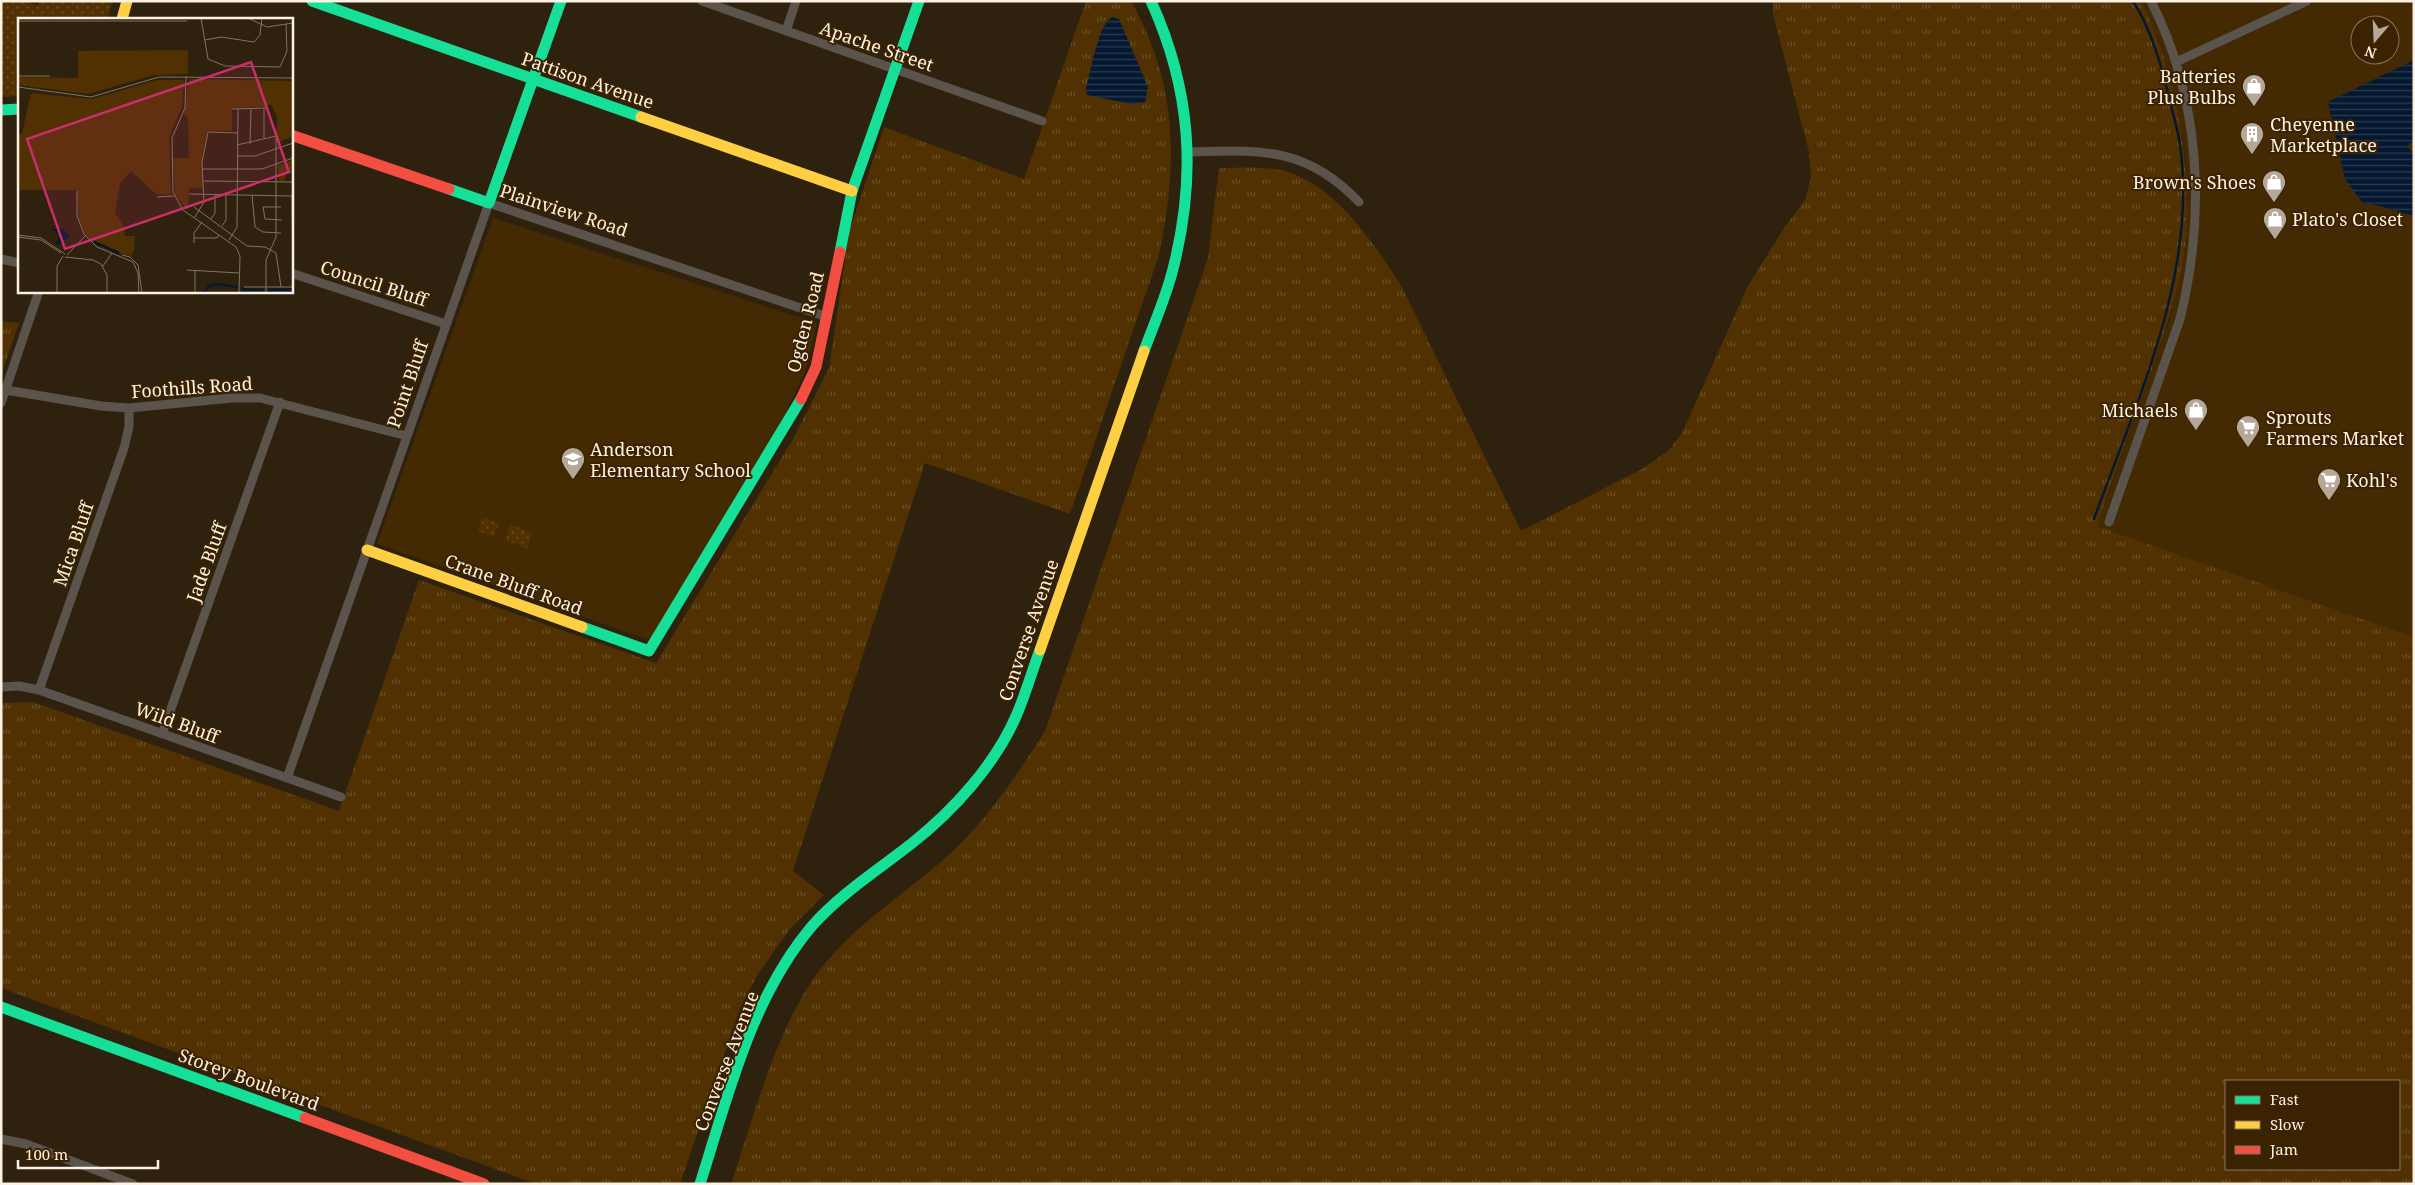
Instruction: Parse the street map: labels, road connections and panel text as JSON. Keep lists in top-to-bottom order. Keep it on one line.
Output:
{"streets":{"street":["Apache Street","Pattison Avenue","Plainview Road","Council Bluff","Ogden Road","Point Bluff","Foothills Road","Mica Bluff","Jade Bluff","Crane Bluff Road","Converse Avenue","Wild Bluff","Storey Boulevard"]},"crossings":[["Apache Street","Ogden Road"],["Pattison Avenue","Ogden Road"],["Pattison Avenue","Point Bluff"],["Plainview Road","Ogden Road"],["Plainview Road","Point Bluff"],["Council Bluff","Point Bluff"],["Ogden Road","Crane Bluff Road"],["Point Bluff","Foothills Road"],["Point Bluff","Crane Bluff Road"],["Point Bluff","Wild Bluff"],["Foothills Road","Mica Bluff"],["Foothills Road","Jade Bluff"],["Mica Bluff","Wild Bluff"],["Jade Bluff","Wild Bluff"]],"places":{"shop":["Batteries Plus Bulbs","Brown's Shoes","Plato's Closet","Michaels"],"building":["Cheyenne Marketplace"],"supermarket":["Sprouts Farmers Market","Kohl's"],"school or university":["Anderson Elementary School"]},"legend":["Fast","Slow","Jam"],"scale_bar":"100 m","north":"bottom"}
